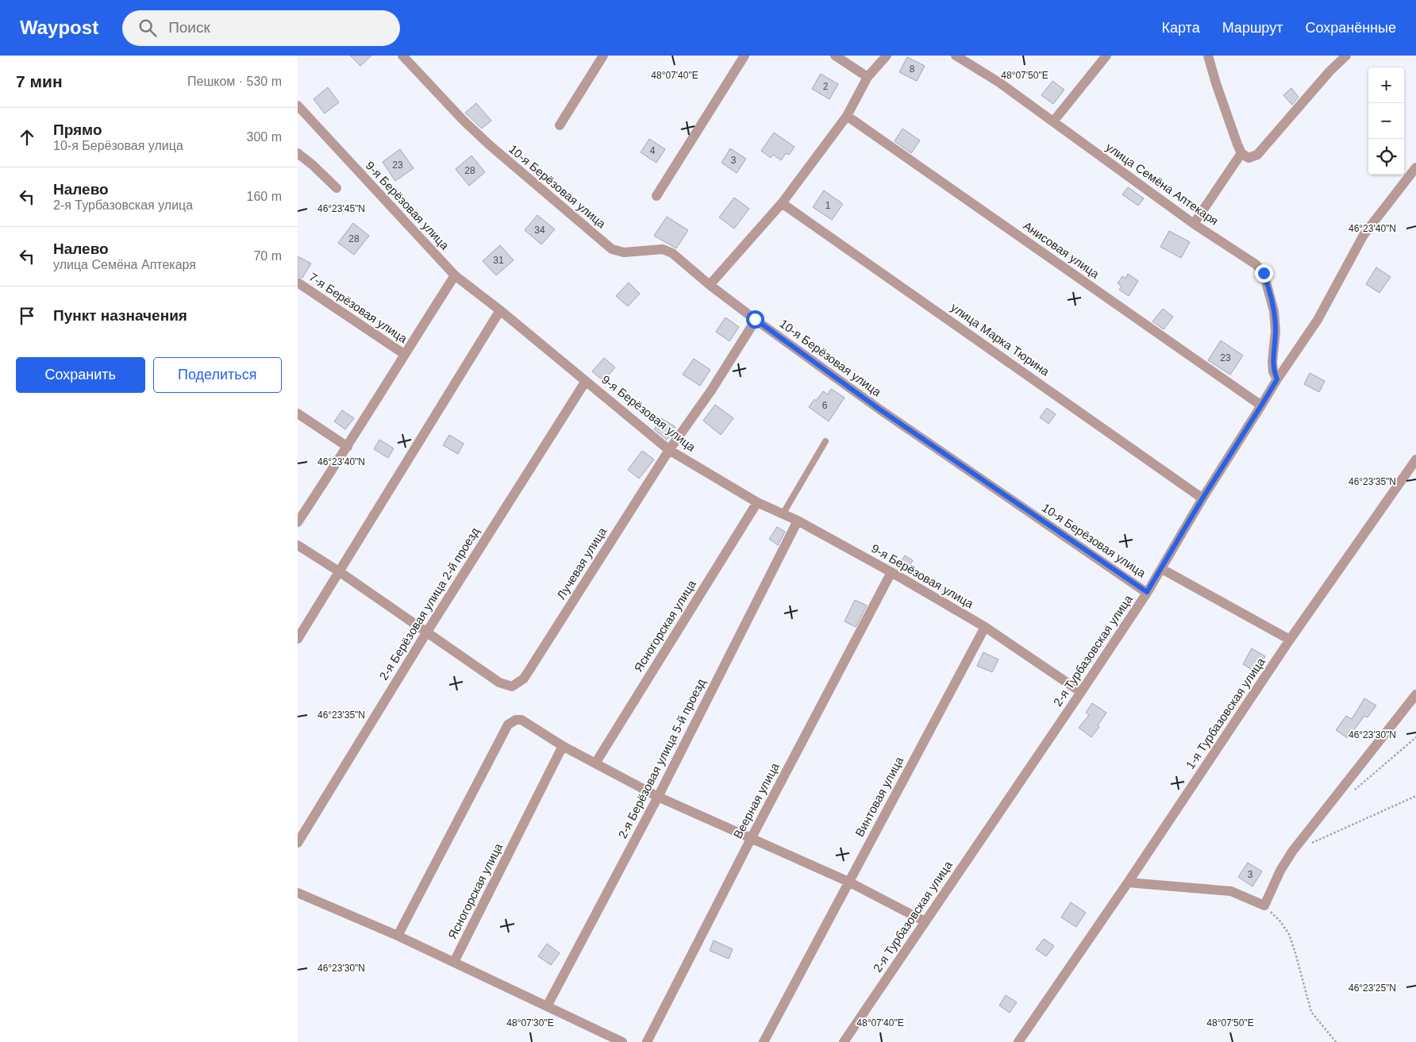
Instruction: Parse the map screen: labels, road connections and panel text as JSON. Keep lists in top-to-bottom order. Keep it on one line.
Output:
{"streets":{"street":["улица Семёна Аптекаря","10-я Берёзовая улица","9-я Берёзовая улица","Анисовая улица","7-я Берёзовая улица","улица Марка Тюрина","Лучевая улица","2-я Берёзовая улица 2-й проезд","Ясногорская улица","2-я Турбазовская улица","1-я Турбазовская улица","2-я Берёзовая улица 5-й проезд","Винтовая улица","Веерная улица"]},"crossings":[["улица Семёна Аптекаря","2-я Турбазовская улица"],["10-я Берёзовая улица","Лучевая улица"],["10-я Берёзовая улица","2-я Турбазовская улица"],["9-я Берёзовая улица","Лучевая улица"],["9-я Берёзовая улица","2-я Берёзовая улица 2-й проезд"],["9-я Берёзовая улица","Ясногорская улица"],["9-я Берёзовая улица","2-я Турбазовская улица"],["9-я Берёзовая улица","2-я Берёзовая улица 5-й проезд"],["9-я Берёзовая улица","Винтовая улица"],["9-я Берёзовая улица","Веерная улица"],["Анисовая улица","2-я Турбазовская улица"],["улица Марка Тюрина","2-я Турбазовская улица"],["Лучевая улица","2-я Берёзовая улица 2-й проезд"]],"house_numbers":["8","2","4","3","23","28","1","34","28","31","23","6","3"],"page":{"header":"Waypost","search":"Поиск","nav":["Карта","Маршрут","Сохранённые"],"heading":["7 мин","Пешком · 530 m"],"map_buttons":["+","−"],"list":[["Прямо","10-я Берёзовая улица","300 m"],["Налево","2-я Турбазовская улица","160 m"],["Налево","улица Семёна Аптекаря","70 m"],"Пункт назначения"],"buttons":["Сохранить","Поделиться"]},"coordinates":["48°07'40\"E","48°07'50\"E","46°23'45\"N","46°23'40\"N","46°23'35\"N","46°23'30\"N","46°23'25\"N","48°07'30\"E"]}
